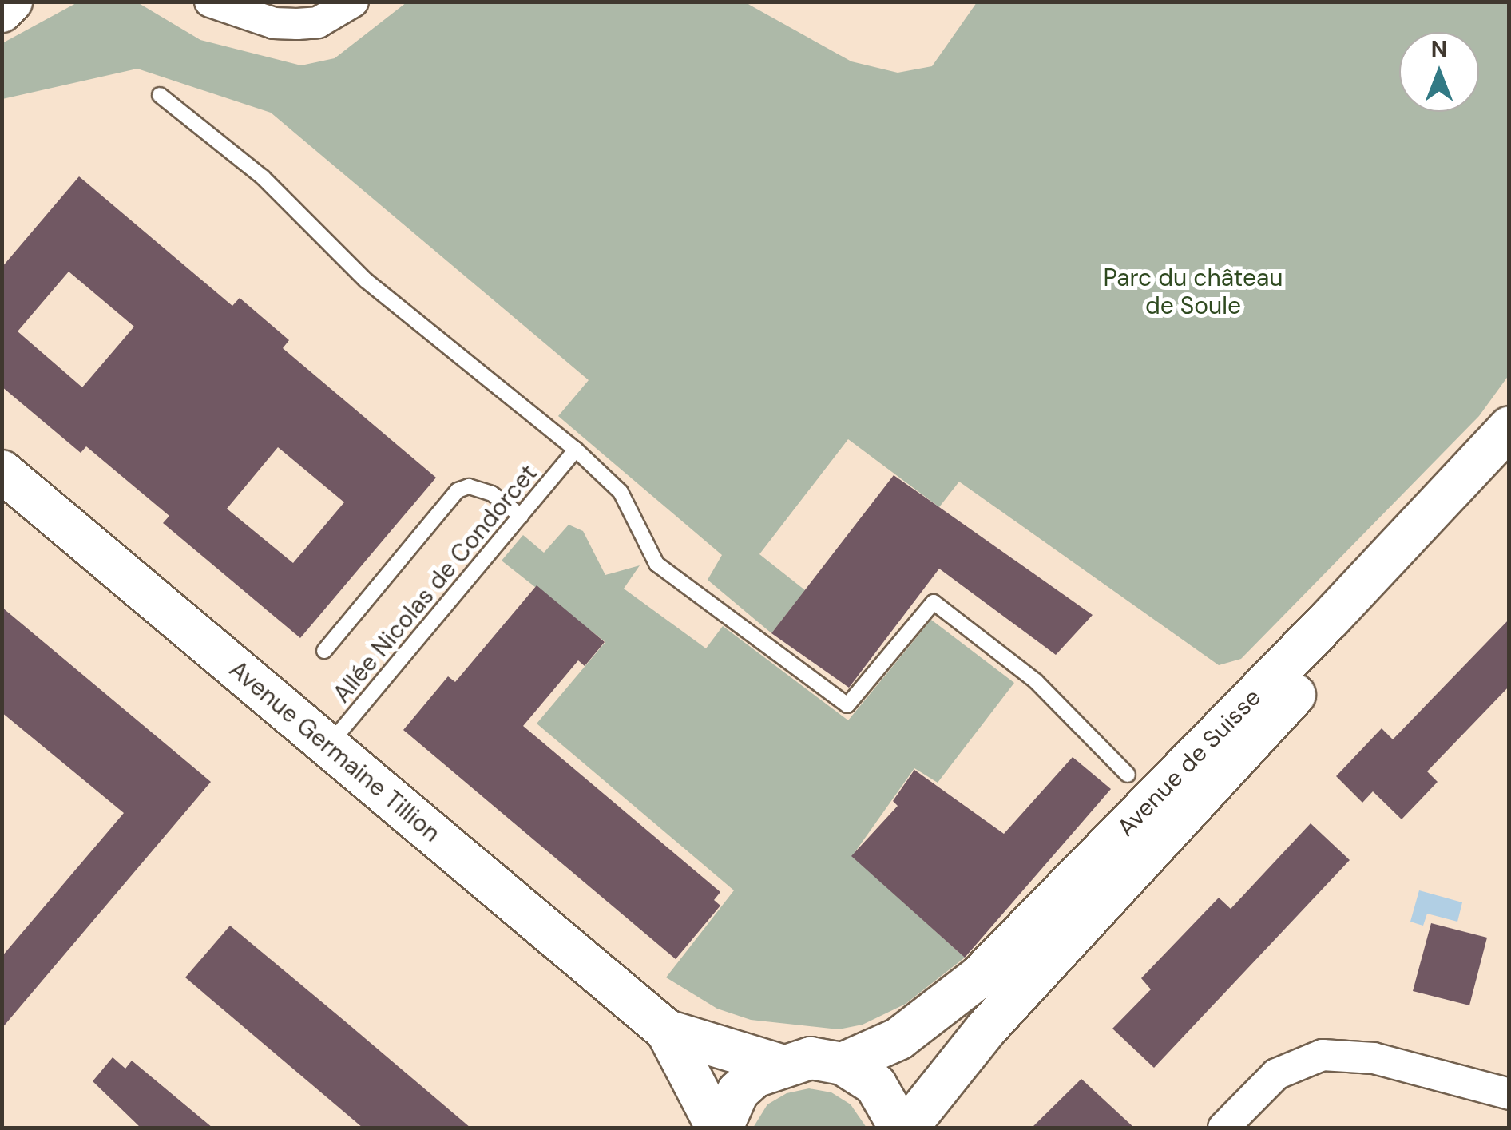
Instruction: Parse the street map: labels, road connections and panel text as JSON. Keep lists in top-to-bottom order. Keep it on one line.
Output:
{"streets":{"street":["Avenue Germaine Tillion","Avenue de Suisse"],"lane":["Allée Nicolas de Condorcet"]},"crossings":[["Allée Nicolas de Condorcet","Avenue Germaine Tillion"]],"parks":["Parc du château de Soule"],"north":"top"}
